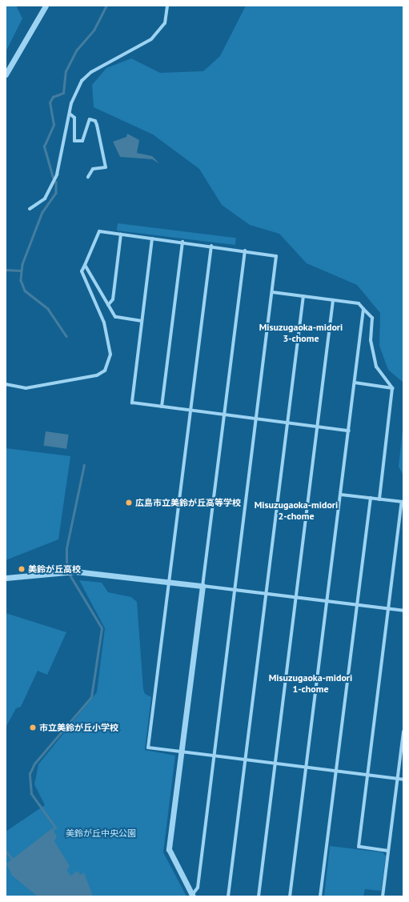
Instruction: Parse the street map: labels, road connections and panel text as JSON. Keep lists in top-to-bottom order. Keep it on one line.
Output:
{"districts":["Misuzugaoka-midori 3-chome","Misuzugaoka-midori 2-chome","Misuzugaoka-midori 1-chome"],"parks":["美鈴が丘中央公園"],"places":["広島市立美鈴が丘高等学校","美鈴が丘高校","市立美鈴が丘小学校"]}
